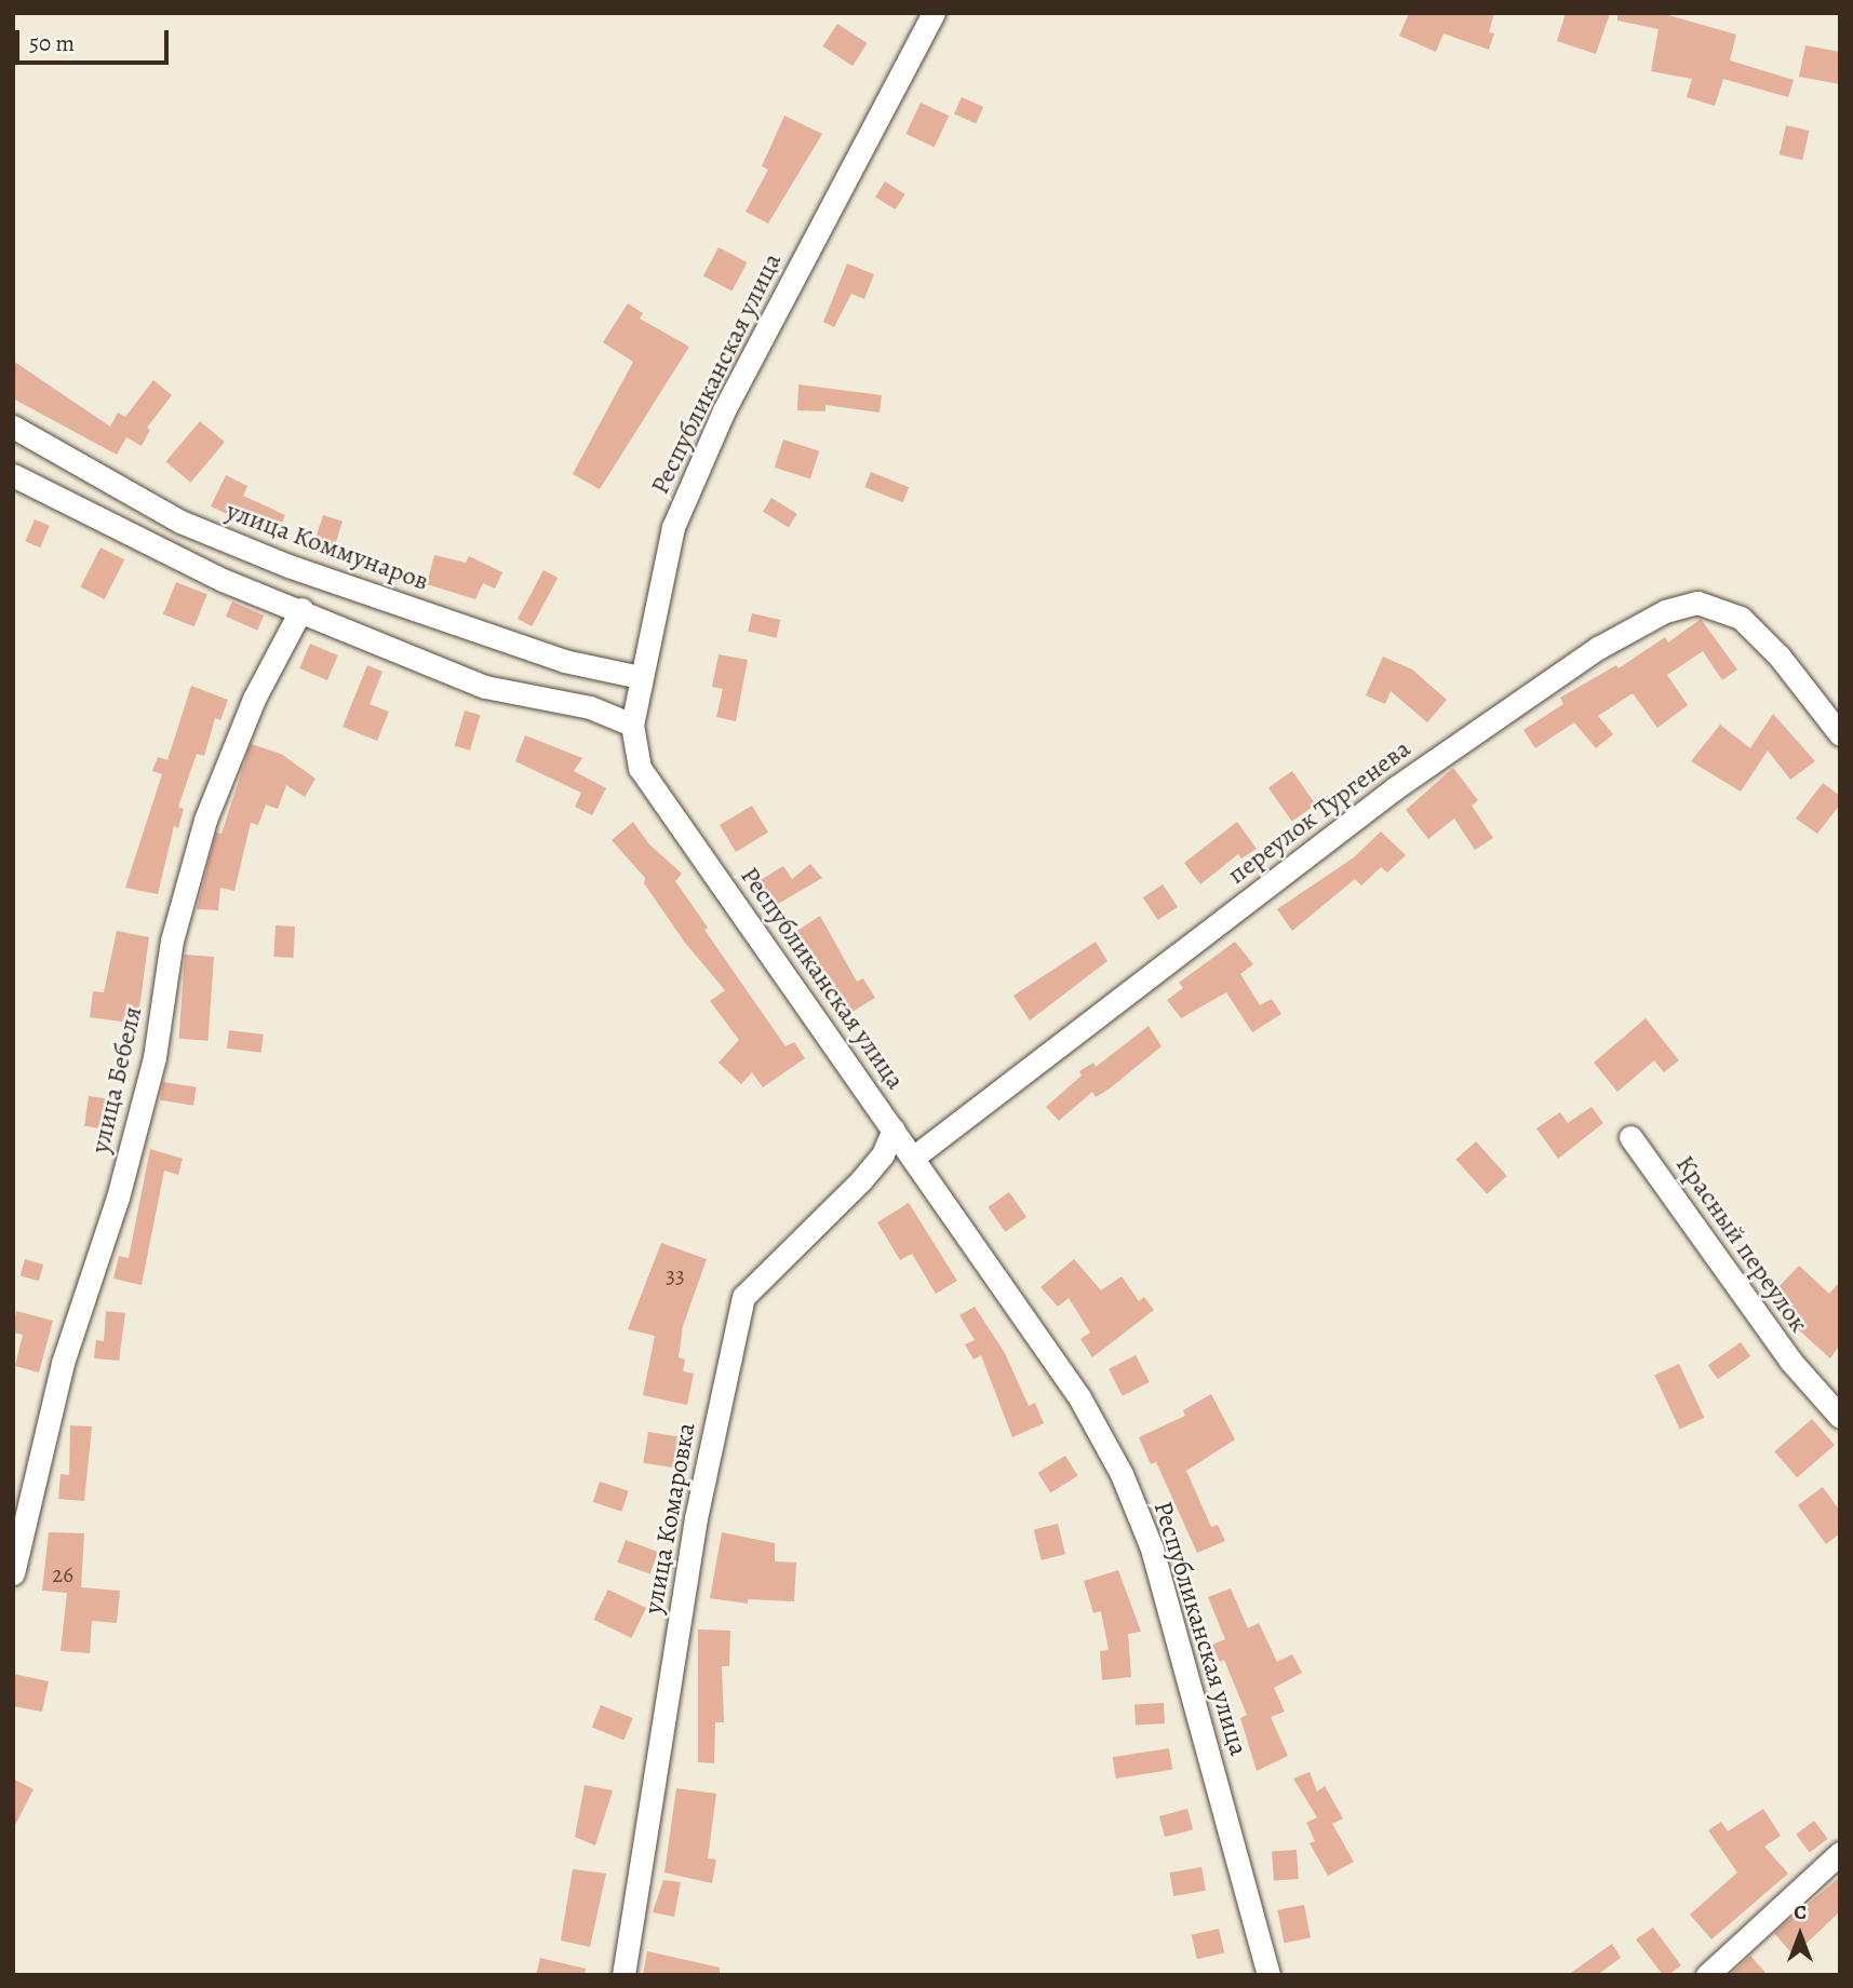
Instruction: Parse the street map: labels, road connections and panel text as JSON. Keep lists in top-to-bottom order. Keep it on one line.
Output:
{"streets":{"street":["Республиканская улица","улица Коммунаров","переулок Тургенева","улица Бебеля","Красный переулок","улица Комаровка"]},"crossings":[["Республиканская улица","улица Коммунаров"],["Республиканская улица","переулок Тургенева"],["Республиканская улица","улица Комаровка"]],"house_numbers":["33","26"],"scale_bar":"50 m","north":"top"}
